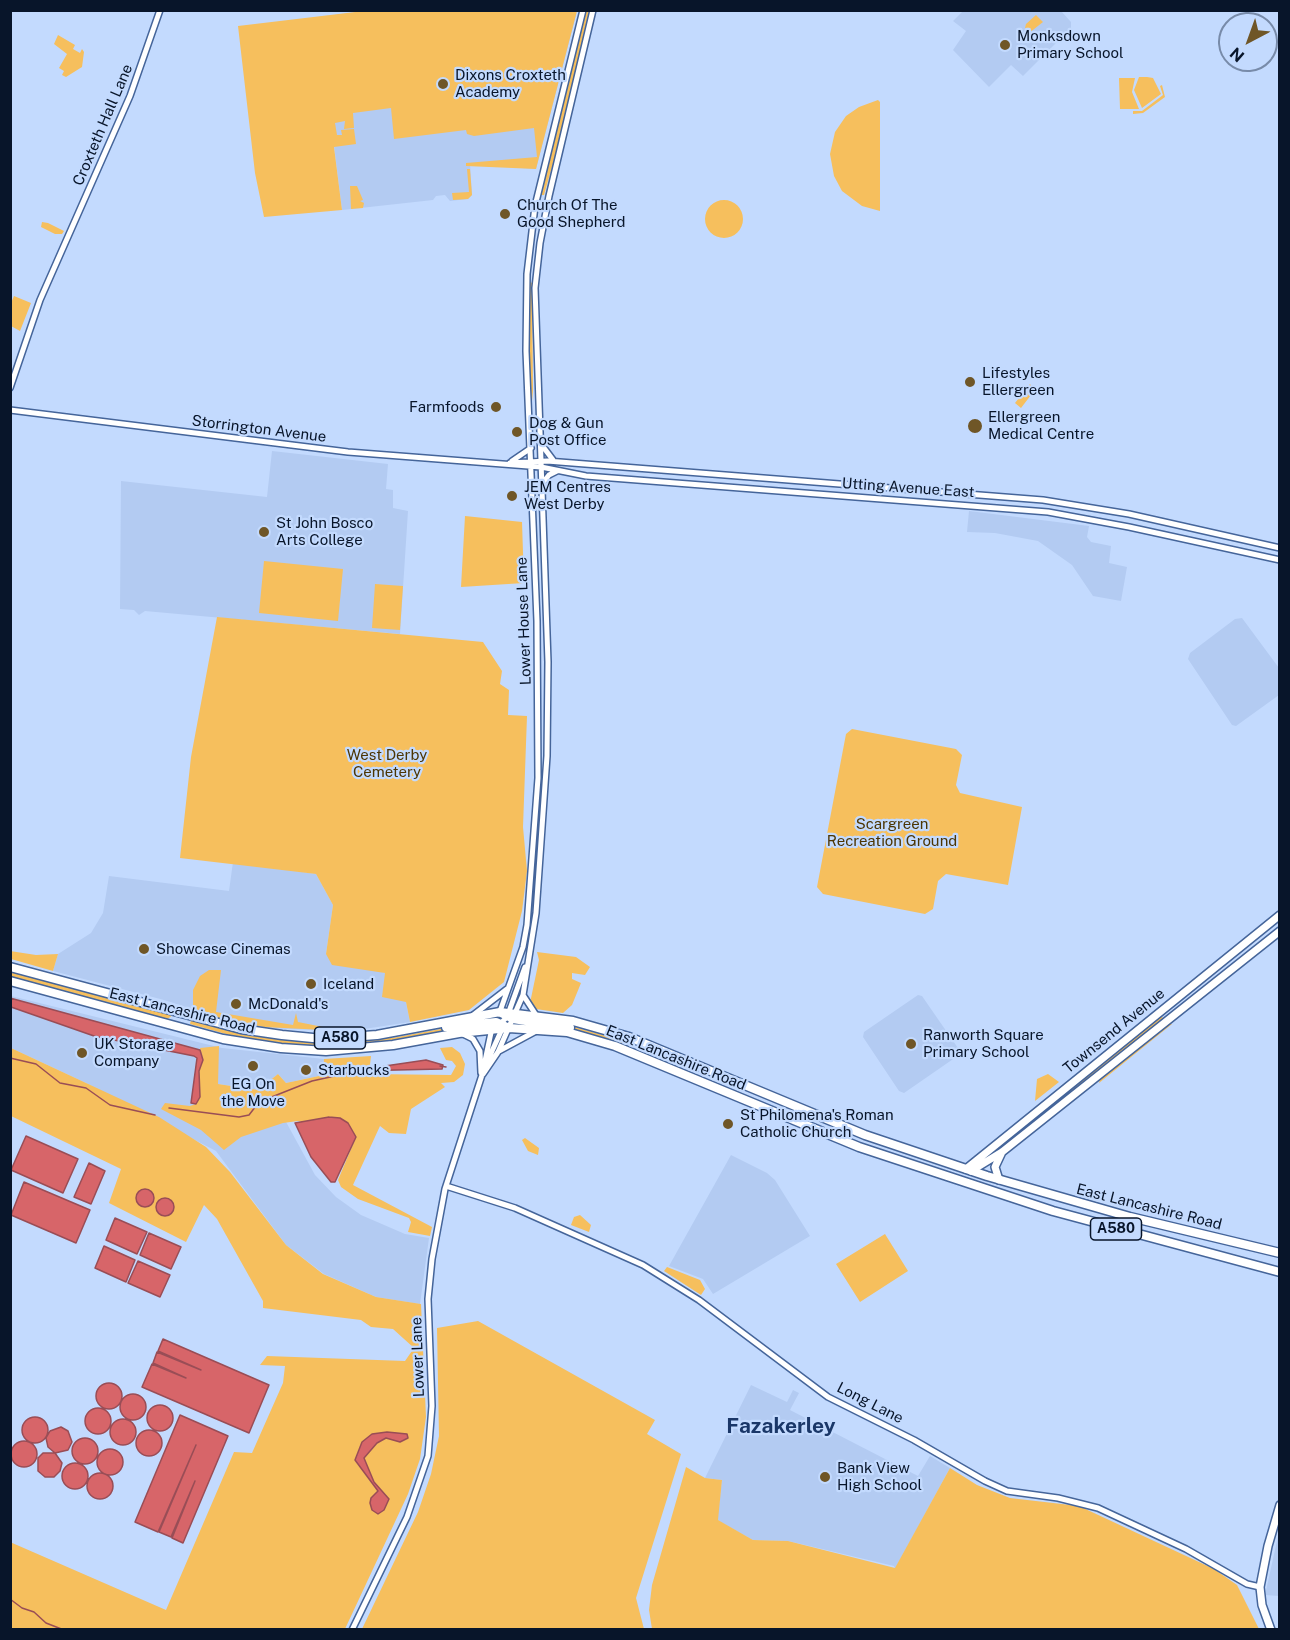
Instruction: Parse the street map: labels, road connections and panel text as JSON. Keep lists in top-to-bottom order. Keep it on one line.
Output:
{"streets":{"highway":["East Lancashire Road","A580"],"main road":["Townsend Avenue"],"street":["Croxteth Hall Lane","Storrington Avenue","Utting Avenue East","Lower House Lane","Lower Lane","Long Lane"]},"crossings":[["Storrington Avenue","Utting Avenue East"],["Storrington Avenue","Lower House Lane"],["Utting Avenue East","Lower House Lane"],["Lower House Lane","East Lancashire Road"],["Lower House Lane","Lower Lane"],["East Lancashire Road","Townsend Avenue"],["East Lancashire Road","Lower Lane"],["Lower Lane","Long Lane"]],"districts":["Fazakerley"],"parks":["West Derby Cemetery","Scargreen Recreation Ground"],"places":["Monksdown Primary School","Dixons Croxteth Academy","Church Of The Good Shepherd","Lifestyles Ellergreen","Farmfoods","Ellergreen Medical Centre","Dog & Gun Post Office","JEM Centres West Derby","St John Bosco Arts College","Showcase Cinemas","Iceland","McDonald's","Ranworth Square Primary School","UK Storage Company","EG On the Move","Starbucks","St Philomena's Roman Catholic Church","Bank View High School"],"north":"bottom left"}
